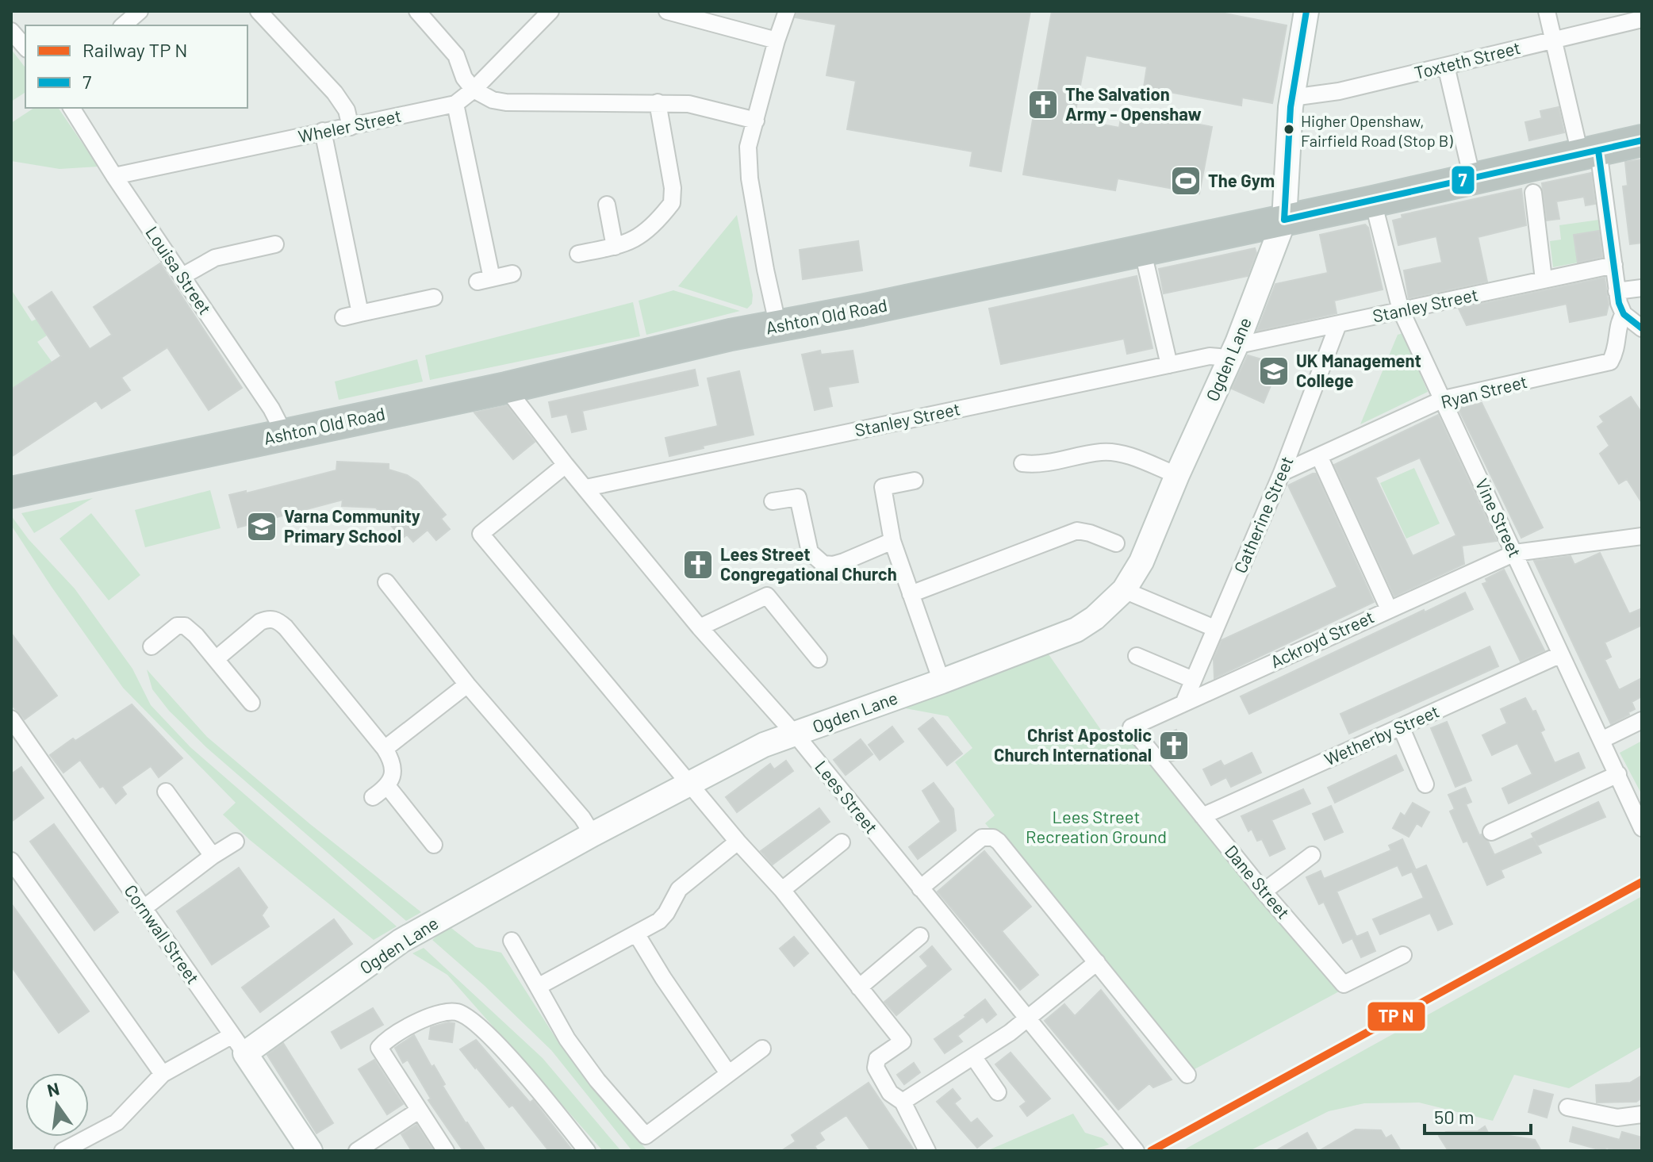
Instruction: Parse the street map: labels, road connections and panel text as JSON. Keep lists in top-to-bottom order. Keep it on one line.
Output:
{"streets":{"highway":["Ashton Old Road"],"street":["Toxteth Street","Wheler Street","Louisa Street","Stanley Street","Ogden Lane","Ryan Street","Catherine Street","Vine Street","Ackroyd Street","Wetherby Street","Lees Street","Dane Street","Cornwall Street"]},"crossings":[["Toxteth Street","Ogden Lane"],["Wheler Street","Louisa Street"],["Louisa Street","Ashton Old Road"],["Stanley Street","Ogden Lane"],["Stanley Street","Catherine Street"],["Stanley Street","Vine Street"],["Stanley Street","Lees Street"],["Ashton Old Road","Ogden Lane"],["Ashton Old Road","Vine Street"],["Ashton Old Road","Lees Street"],["Ogden Lane","Lees Street"],["Ogden Lane","Cornwall Street"],["Ryan Street","Catherine Street"],["Ryan Street","Vine Street"],["Catherine Street","Ackroyd Street"],["Vine Street","Ackroyd Street"],["Vine Street","Wetherby Street"],["Ackroyd Street","Dane Street"],["Wetherby Street","Dane Street"]],"parks":["Lees Street Recreation Ground"],"places":{"church":["The Salvation Army - Openshaw","Lees Street Congregational Church","Christ Apostolic Church International"],"other":["Higher Openshaw, Fairfield Road (Stop B)"],"sports":["The Gym"],"school or university":["UK Management College","Varna Community Primary School"]},"lines":["transit line 7"],"legend":["Railway TP N","7"],"scale_bar":"50 m","north":"top"}
